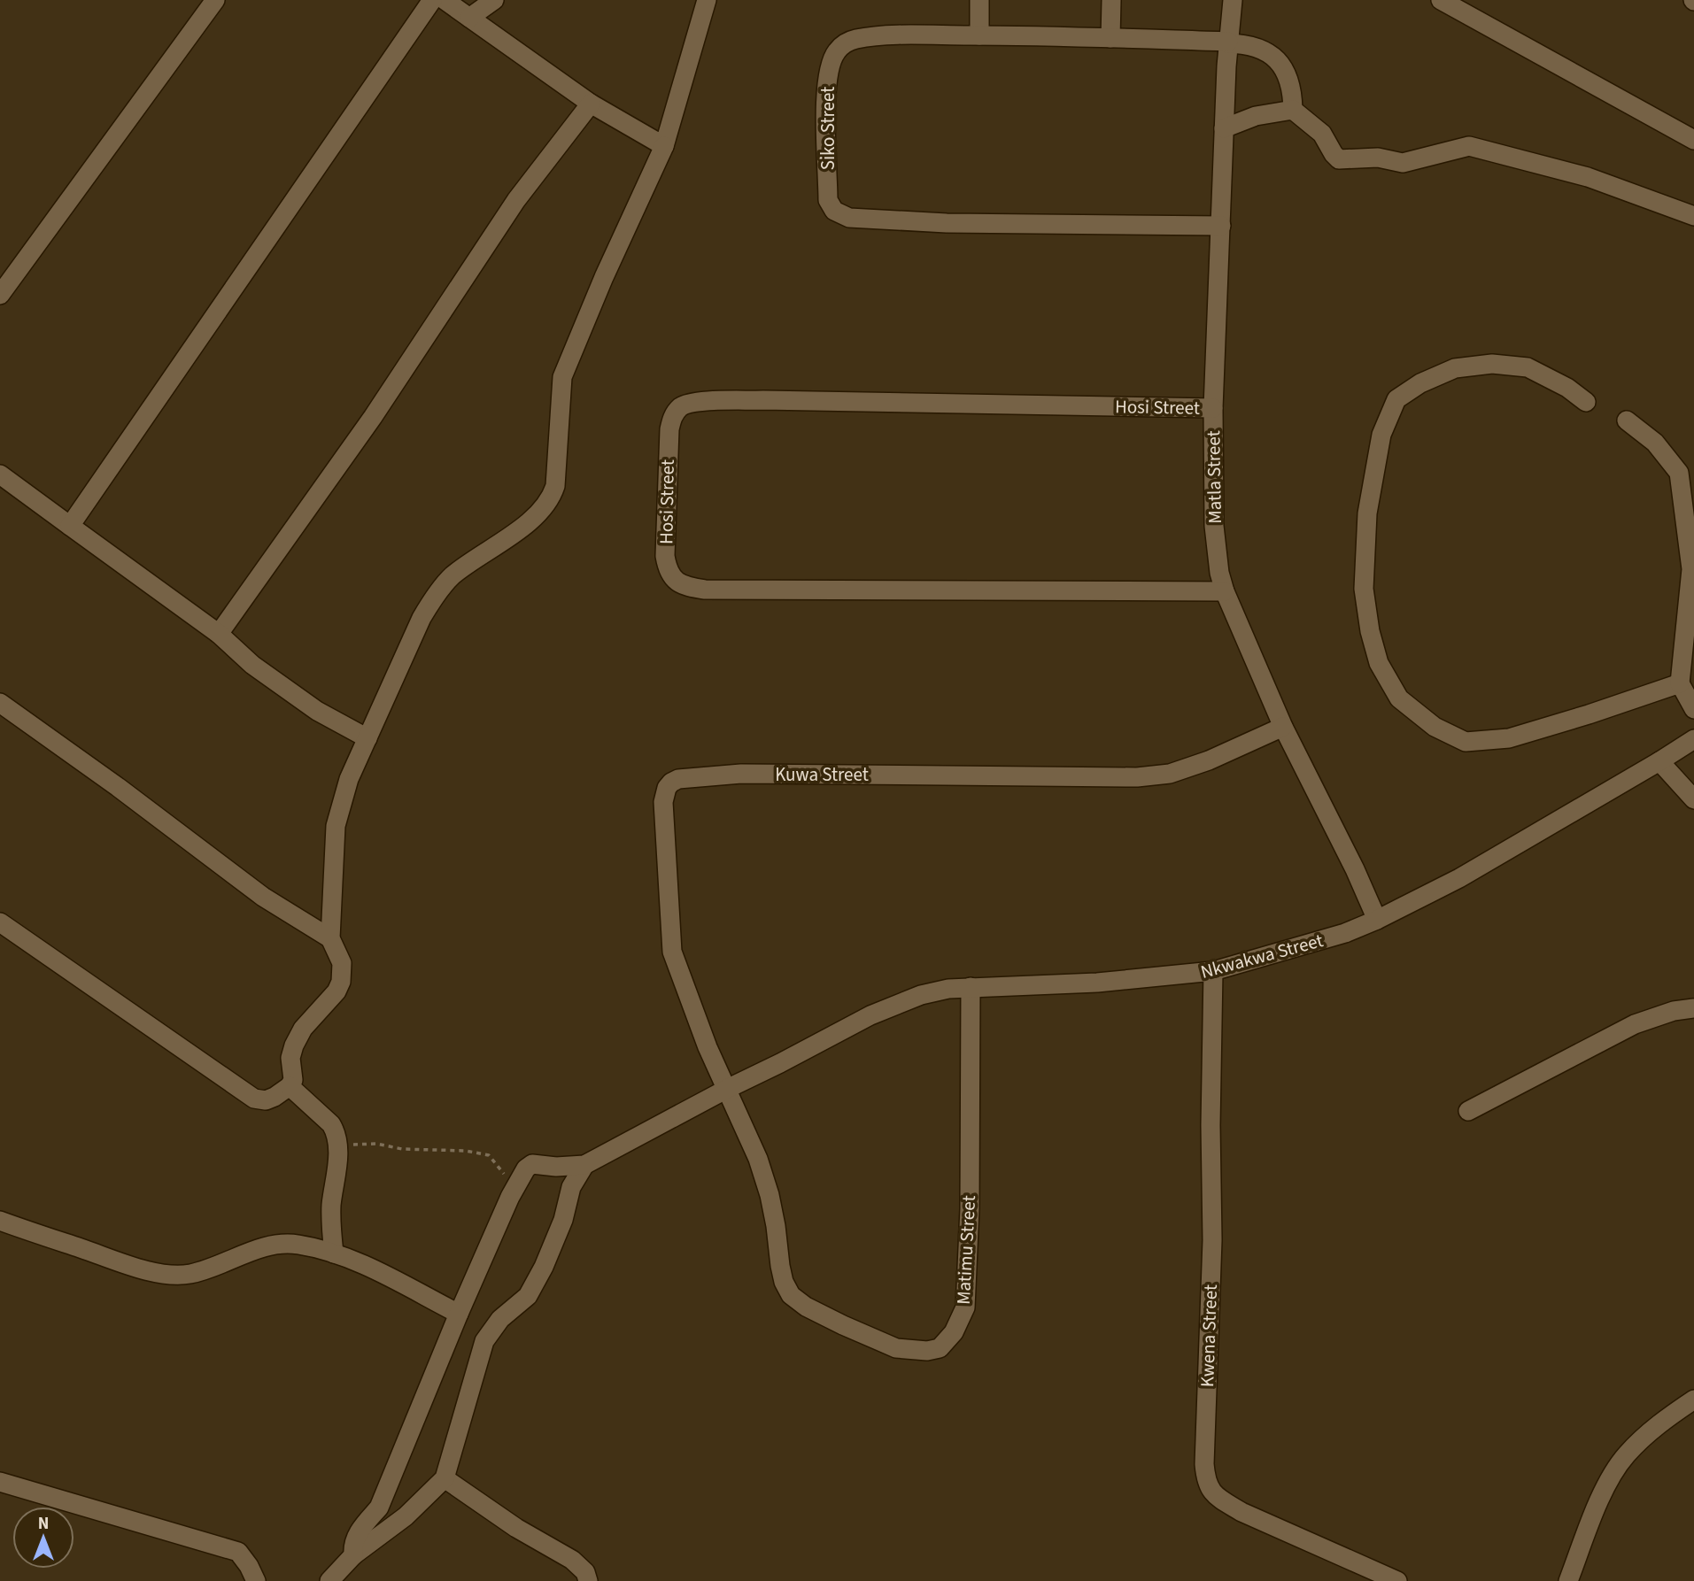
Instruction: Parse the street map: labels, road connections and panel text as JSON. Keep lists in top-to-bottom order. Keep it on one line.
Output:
{"streets":{"street":["Siko Street","Hosi Street","Matla Street","Kuwa Street","Nkwakwa Street","Matimu Street","Kwena Street"]},"crossings":[["Siko Street","Matla Street"],["Hosi Street","Matla Street"],["Matla Street","Kuwa Street"],["Matla Street","Nkwakwa Street"],["Kuwa Street","Nkwakwa Street"],["Kuwa Street","Matimu Street"],["Nkwakwa Street","Matimu Street"],["Nkwakwa Street","Kwena Street"]],"north":"top"}
